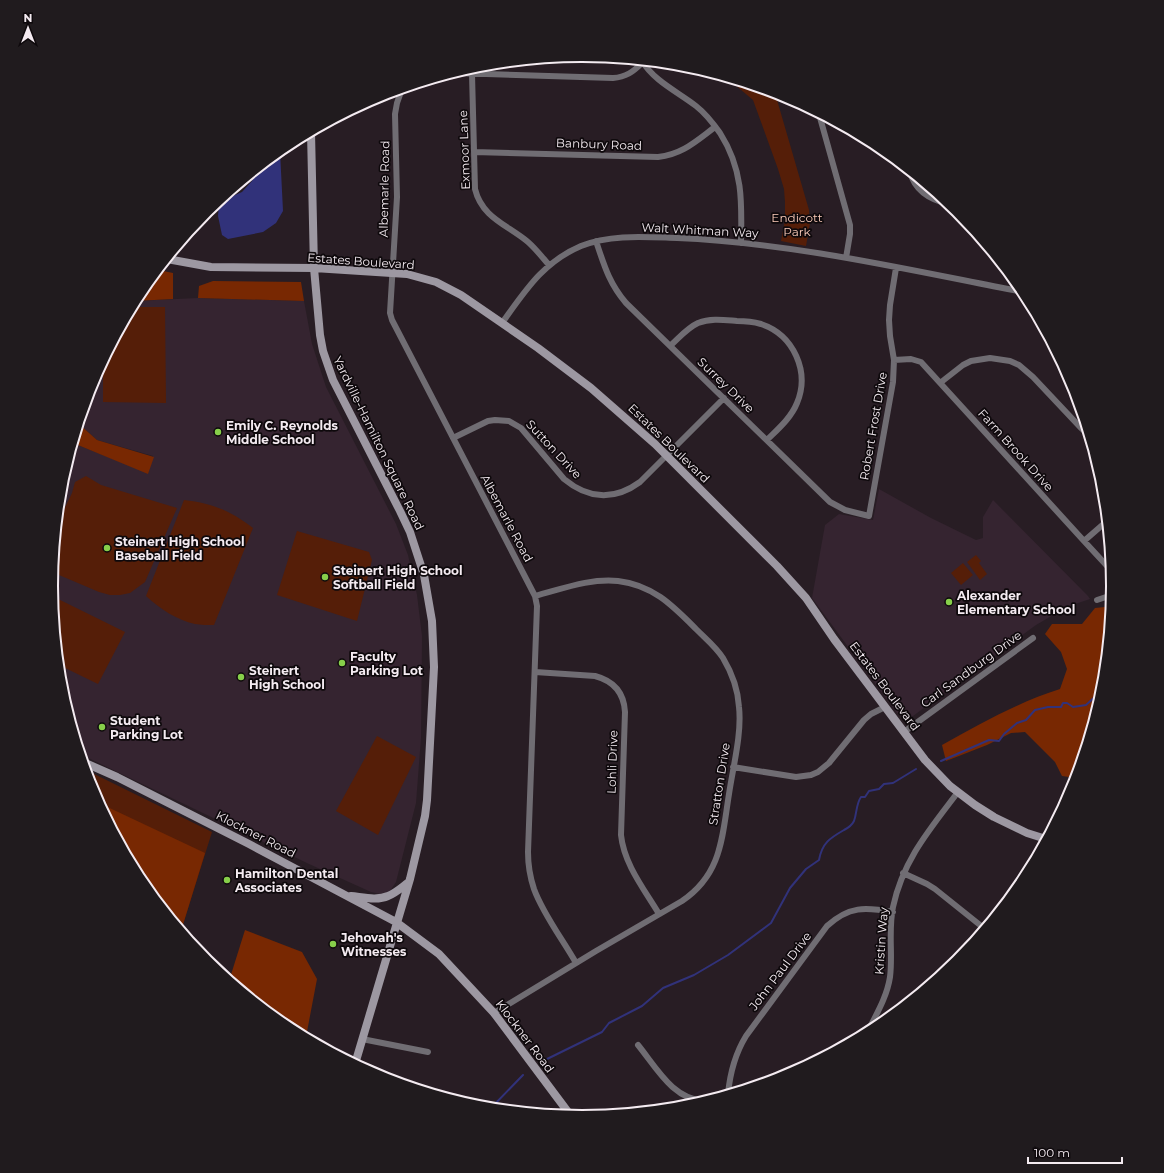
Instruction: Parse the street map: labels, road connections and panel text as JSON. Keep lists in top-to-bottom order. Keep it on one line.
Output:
{"streets":{"street":["Banbury Road","Exmoor Lane","Albemarle Road","Walt Whitman Way","Estates Boulevard","Surrey Drive","Robert Frost Drive","Yardville-Hamilton Square Road","Sutton Drive","Farm Brook Drive","Carl Sandburg Drive","Lohli Drive","Stratton Drive","Klockner Road","Kristin Way","John Paul Drive"]},"crossings":[["Banbury Road","Exmoor Lane"],["Exmoor Lane","Walt Whitman Way"],["Albemarle Road","Estates Boulevard"],["Albemarle Road","Sutton Drive"],["Albemarle Road","Lohli Drive"],["Albemarle Road","Stratton Drive"],["Walt Whitman Way","Estates Boulevard"],["Walt Whitman Way","Surrey Drive"],["Walt Whitman Way","Robert Frost Drive"],["Estates Boulevard","Yardville-Hamilton Square Road"],["Estates Boulevard","Sutton Drive"],["Estates Boulevard","Carl Sandburg Drive"],["Estates Boulevard","Kristin Way"],["Surrey Drive","Robert Frost Drive"],["Surrey Drive","Sutton Drive"],["Robert Frost Drive","Farm Brook Drive"],["Yardville-Hamilton Square Road","Klockner Road"],["Lohli Drive","Stratton Drive"],["Stratton Drive","Klockner Road"],["Kristin Way","John Paul Drive"]],"parks":["Endicott Park"],"places":["Emily C. Reynolds Middle School","Steinert High School Baseball Field","Steinert High School Softball Field","Alexander Elementary School","Faculty Parking Lot","Steinert High School","Student Parking Lot","Hamilton Dental Associates","Jehovah's Witnesses"],"scale_bar":"100 m","north":"top"}
